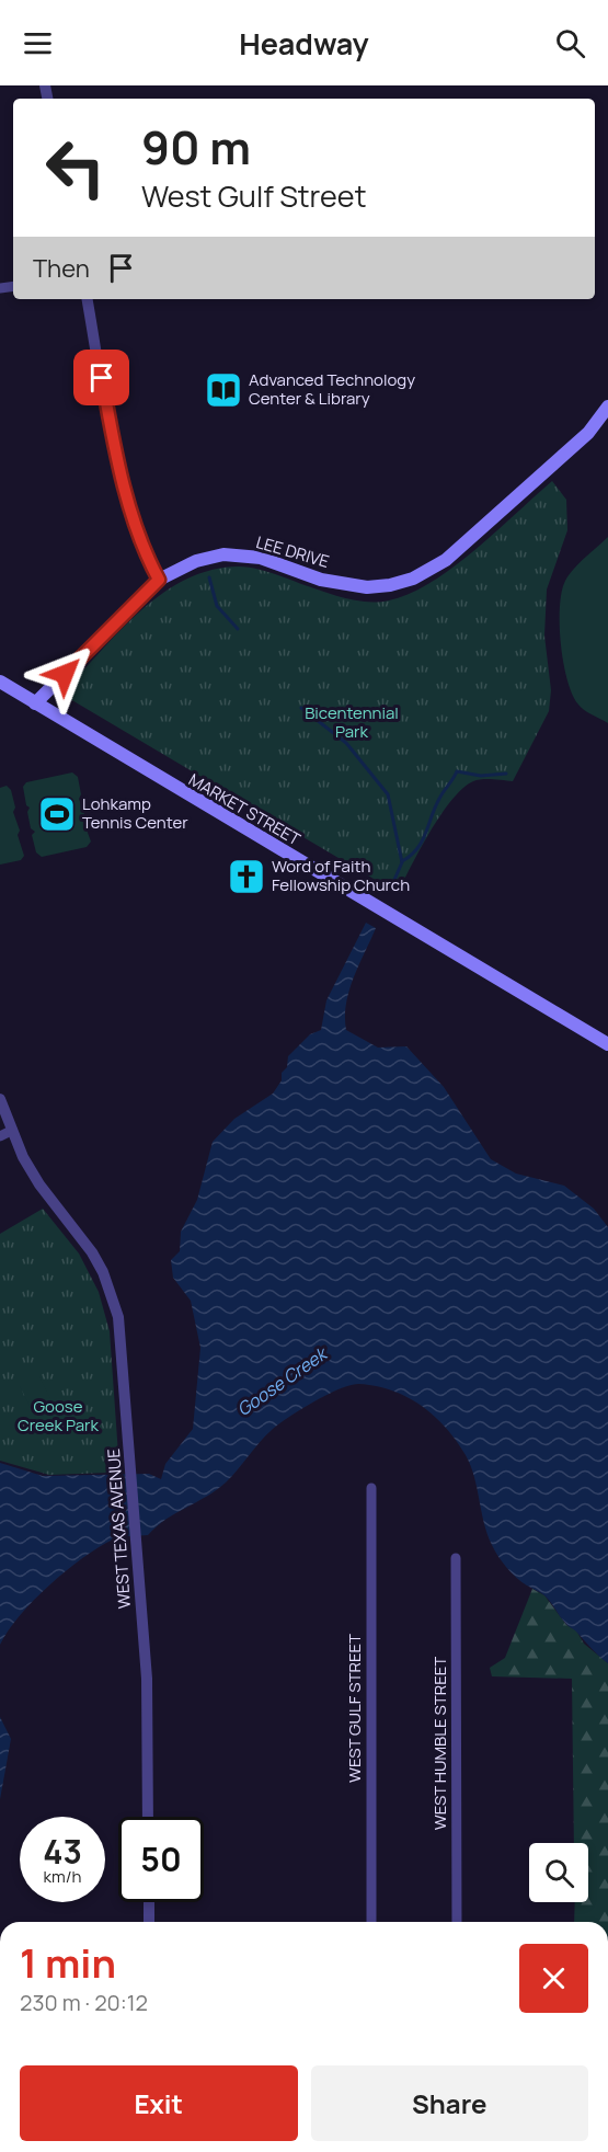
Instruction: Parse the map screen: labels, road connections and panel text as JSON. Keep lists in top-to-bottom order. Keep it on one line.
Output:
{"streets":{"main road":["LEE DRIVE","MARKET STREET"],"street":["WEST TEXAS AVENUE","WEST GULF STREET","WEST HUMBLE STREET"]},"crossings":[["LEE DRIVE","MARKET STREET"]],"water":["Goose Creek"],"parks":["Bicentennial Park","Goose Creek Park"],"places":{"library":["Advanced Technology Center & Library"],"sports":["Lohkamp Tennis Center"],"church":["Word of Faith Fellowship Church"]},"page":{"header":"Headway","turn":["90 m","West Gulf Street"],"then":"Then","speed":"43 km/h","limit":"50","heading":["1 min","230 m · 20:12"],"buttons":["Exit","Share"]}}
